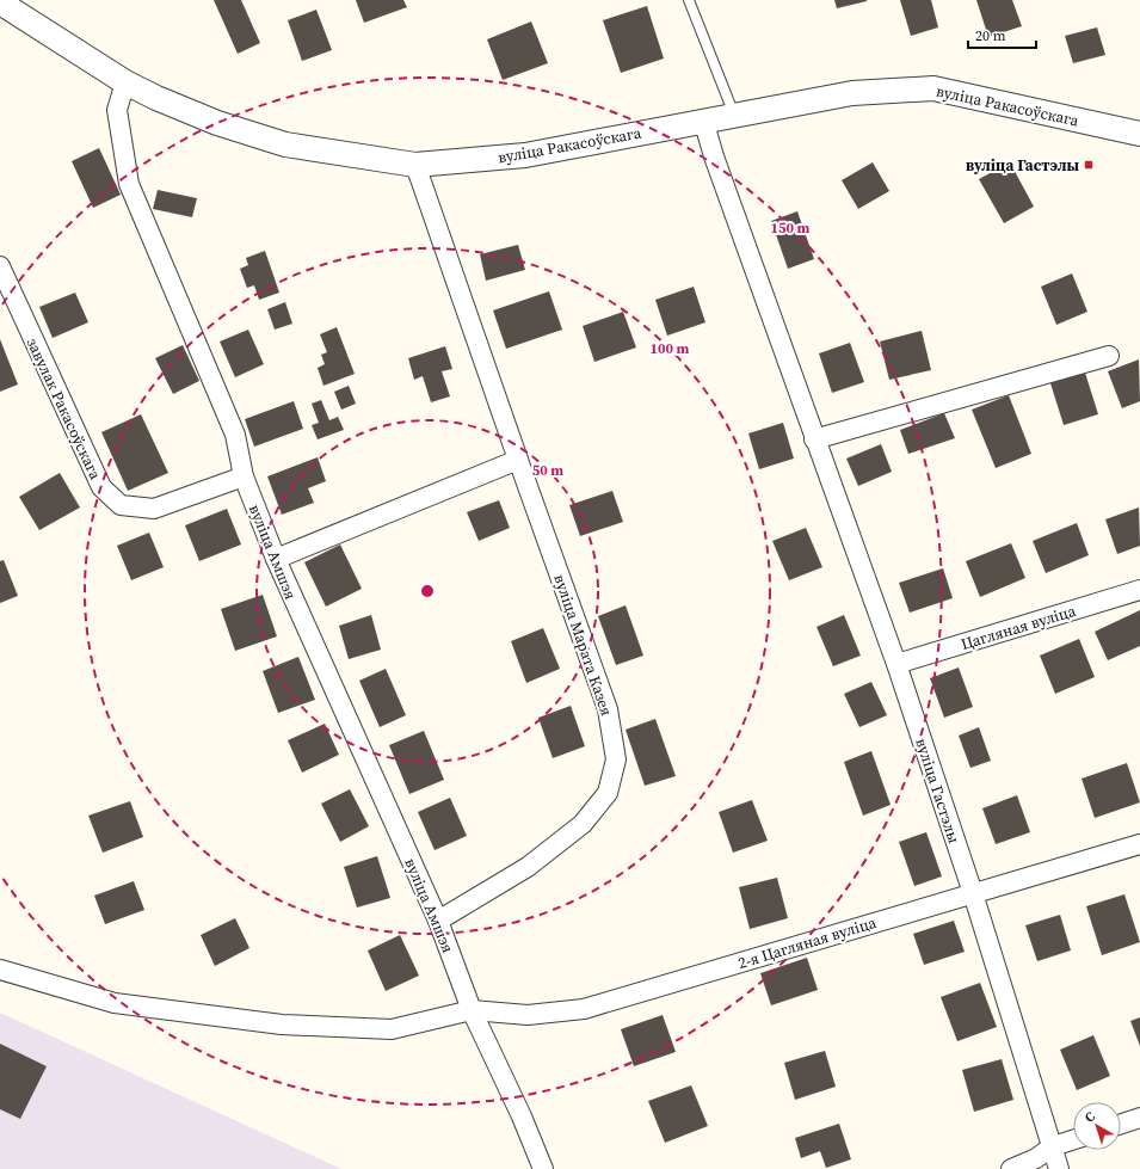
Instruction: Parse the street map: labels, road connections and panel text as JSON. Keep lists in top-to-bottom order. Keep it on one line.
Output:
{"streets":{"street":["вуліца Ракасоўскага","завулак Ракасоўскага","вуліца Амшэя","Цагляная вуліца","вуліца Марата Казея","вуліца Гастэлы","2-я Цагляная вуліца"]},"crossings":[["вуліца Ракасоўскага","вуліца Амшэя"],["вуліца Ракасоўскага","вуліца Марата Казея"],["вуліца Ракасоўскага","вуліца Гастэлы"],["завулак Ракасоўскага","вуліца Амшэя"],["вуліца Амшэя","вуліца Марата Казея"],["вуліца Амшэя","2-я Цагляная вуліца"],["Цагляная вуліца","вуліца Гастэлы"],["вуліца Гастэлы","2-я Цагляная вуліца"]],"places":{"transit":["вуліца Гастэлы"]},"scale_bar":"20 m","north":"top left","rings":["150 m","100 m","50 m"]}
